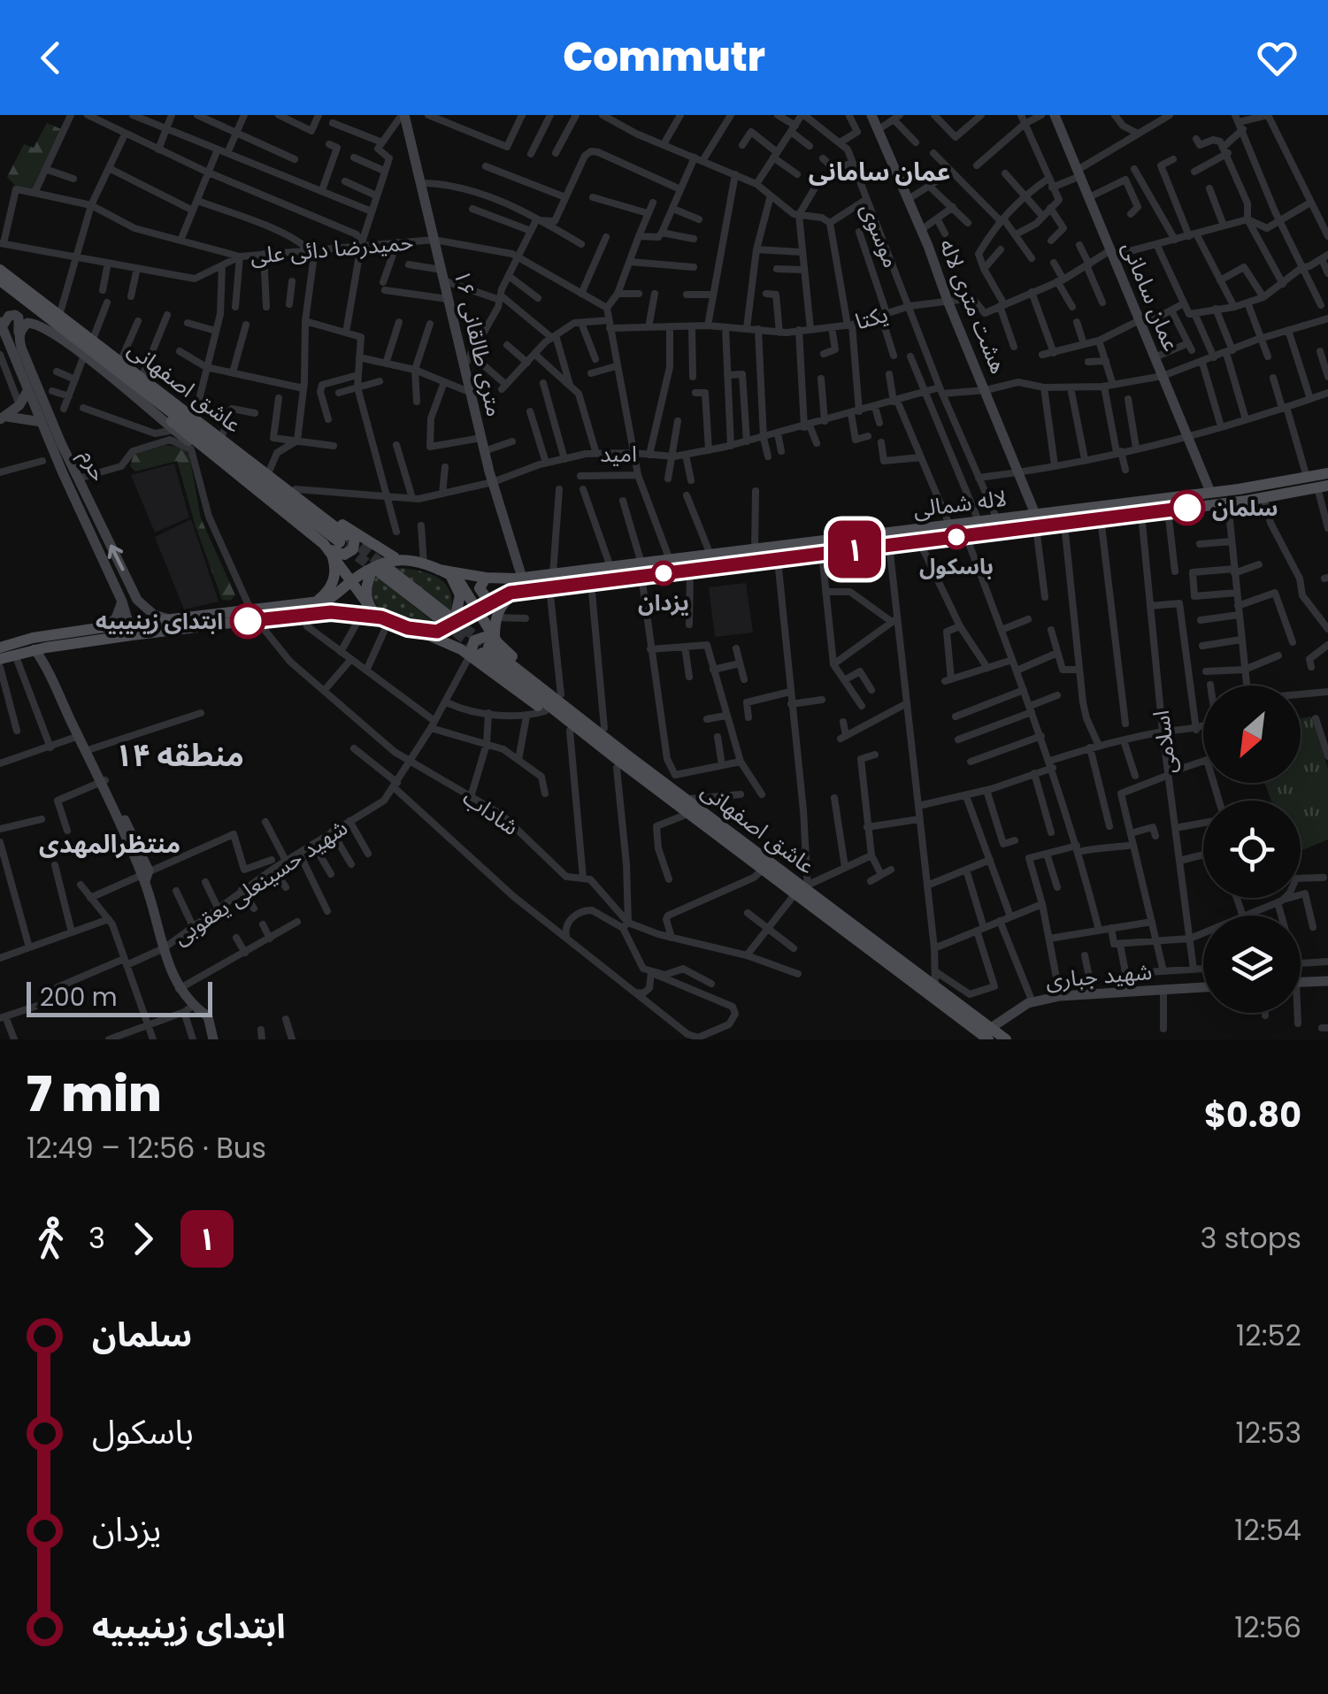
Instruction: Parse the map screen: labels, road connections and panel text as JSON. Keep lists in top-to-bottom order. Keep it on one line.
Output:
{"streets":{"main road":["عاشق اصفهانی","لاله شمالی"],"street":["موسوی","حمیدرضا دائی علی","عمان سامانی","هشت متری لاله","یکتا","۱۶ متری طالقانی","امید","حرم","اسلامی","شاداب","شهید حسینعلی یعقوبی","شهید جباری"]},"crossings":[["موسوی","یکتا"],["موسوی","امید"],["موسوی","لاله شمالی"],["حمیدرضا دائی علی","۱۶ متری طالقانی"],["عمان سامانی","امید"],["عمان سامانی","لاله شمالی"],["هشت متری لاله","یکتا"],["هشت متری لاله","امید"],["هشت متری لاله","لاله شمالی"],["۱۶ متری طالقانی","امید"],["۱۶ متری طالقانی","لاله شمالی"],["عاشق اصفهانی","شهید حسینعلی یعقوبی"],["عاشق اصفهانی","شهید جباری"],["حرم","شاداب"],["لاله شمالی","اسلامی"],["شاداب","شهید حسینعلی یعقوبی"]],"districts":["عمان سامانی","منطقه ۱۴","منتظرالمهدی"],"places":["سلمان","باسکول","یزدان","ابتدای زینیبیه"],"lines":["bus line ۱"],"scale_bar":"200 m","north":"bottom left","page":{"header":"Commutr","on_map":"۱","scale":"200 m","heading":["7 min","12:49 – 12:56 · Bus","$0.80"],"legs":["3","۱","3 stops"],"list":[{"name":"سلمان","value":"12:52"},{"name":"باسکول","value":"12:53"},{"name":"یزدان","value":"12:54"},{"name":"ابتدای زینیبیه","value":"12:56"}]}}
